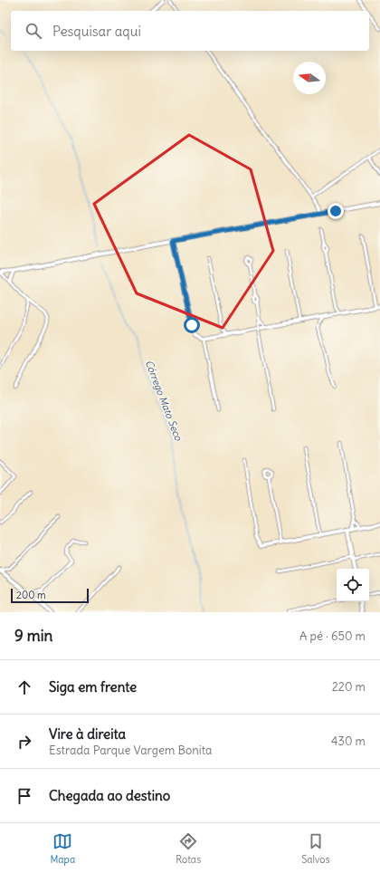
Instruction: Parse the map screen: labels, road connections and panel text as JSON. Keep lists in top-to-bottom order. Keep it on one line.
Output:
{"water":["Córrego Mato Seco"],"scale_bar":"200 m","north":"left","page":{"search":"Pesquisar aqui","scale":"200 m","heading":["9 min","A pé · 650 m"],"list":[["Siga em frente","220 m"],["Vire à direita","Estrada Parque Vargem Bonita","430 m"],"Chegada ao destino"],"nav":["Mapa","Rotas","Salvos"]}}
